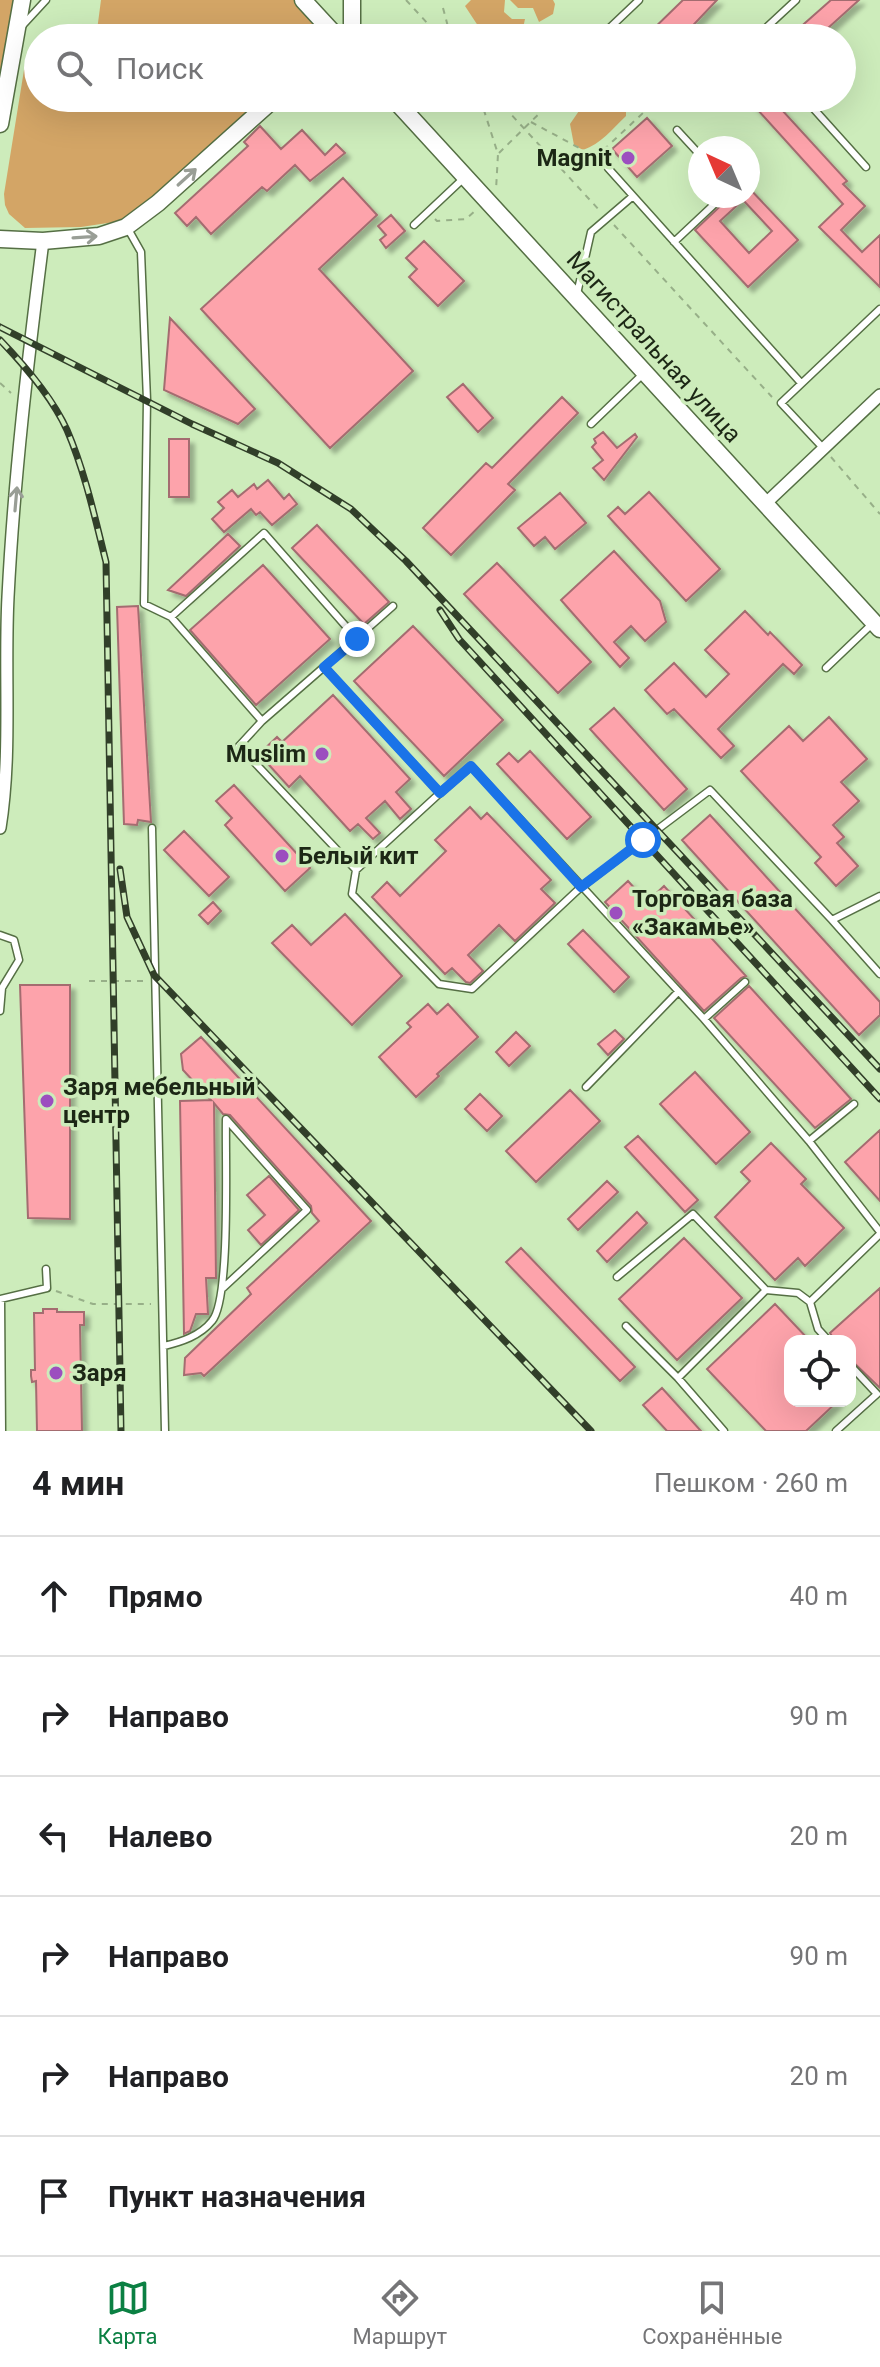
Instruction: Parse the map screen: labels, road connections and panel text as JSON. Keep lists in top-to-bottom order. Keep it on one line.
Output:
{"streets":{"main road":["Магистральная улица"]},"places":["Magnit","Muslim","Белый кит","Торговая база «Закамье»","Заря мебельный центр","Заря"],"north":"top left","page":{"search":"Поиск","heading":["4 мин","Пешком · 260 m"],"list":[["Прямо","40 m"],["Направо","90 m"],["Налево","20 m"],["Направо","90 m"],["Направо","20 m"],"Пункт назначения"],"nav":["Карта","Маршрут","Сохранённые"]}}
